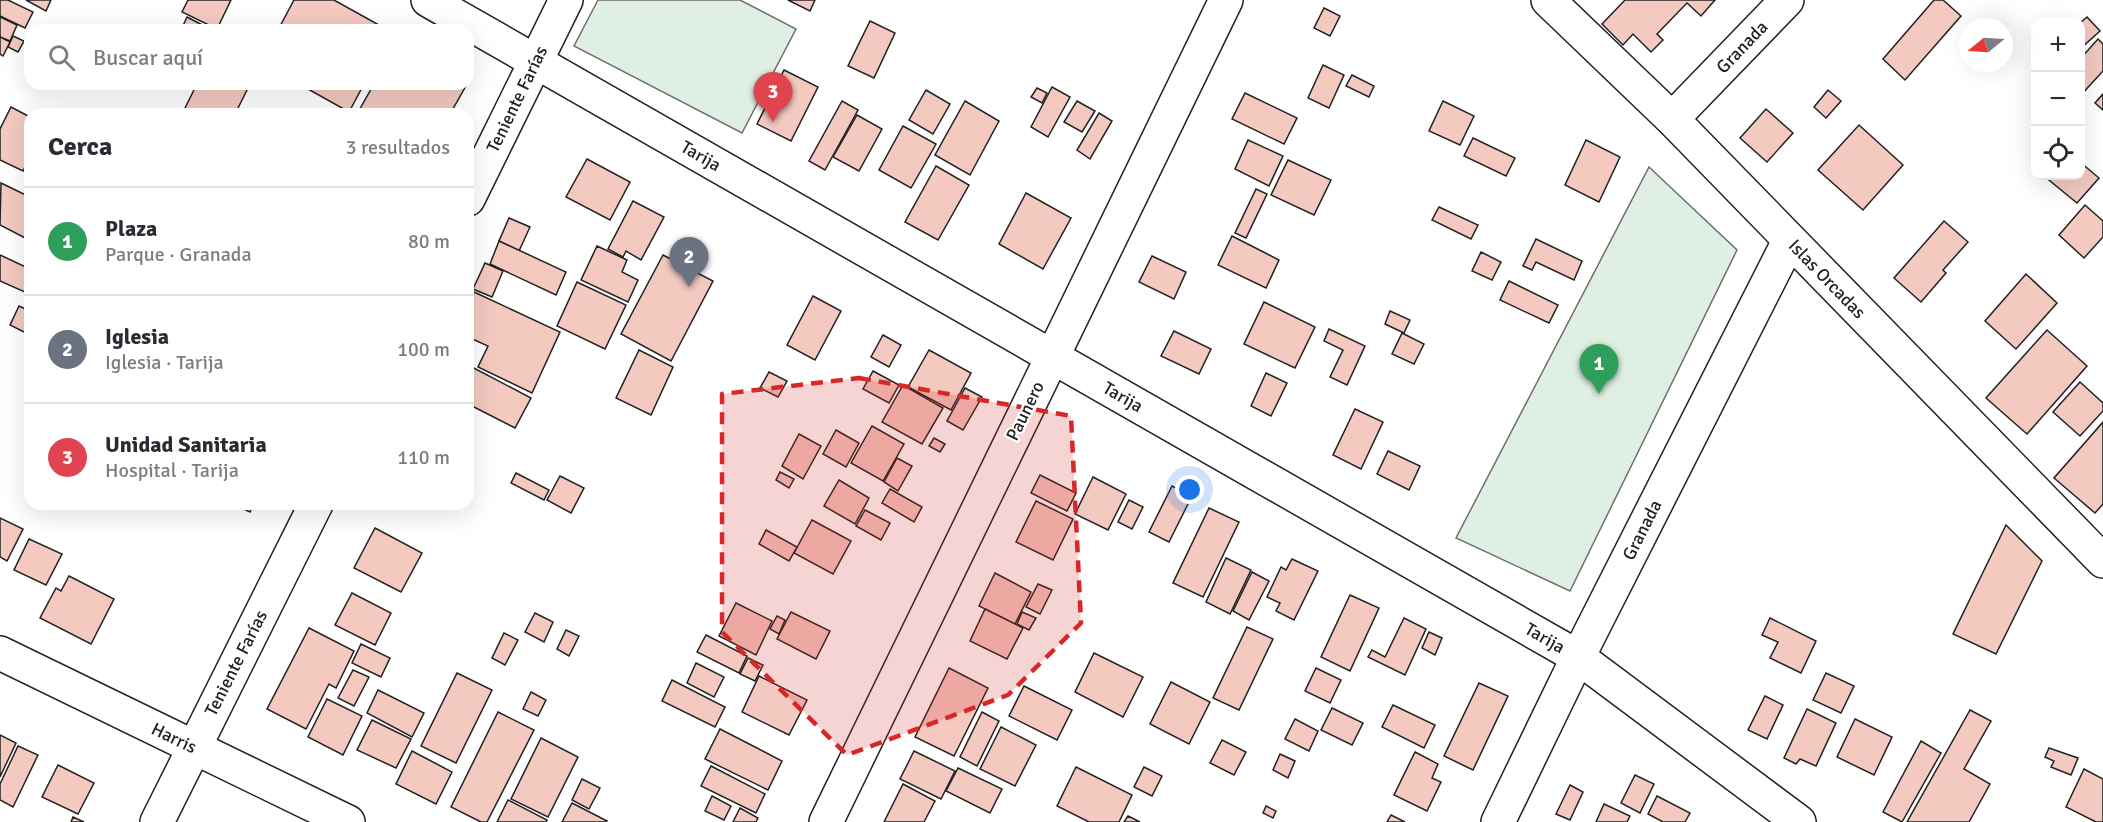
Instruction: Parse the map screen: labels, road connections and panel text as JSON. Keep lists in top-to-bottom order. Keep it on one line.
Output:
{"streets":{"street":["Granada","Teniente Farías","Tarija","Islas Orcadas","Paunero","Harris"]},"crossings":[["Granada","Tarija"],["Granada","Islas Orcadas"],["Teniente Farías","Tarija"],["Teniente Farías","Harris"],["Tarija","Paunero"]],"north":"left","page":{"map_buttons":["+","−"],"search":"Buscar aquí","pins":["3","2","1"],"heading":["Cerca","3 resultados"],"list":[{"mark":"1","name":"Plaza","note":"Parque · Granada","value":"80 m"},{"mark":"2","name":"Iglesia","note":"Iglesia · Tarija","value":"100 m"},{"mark":"3","name":"Unidad Sanitaria","note":"Hospital · Tarija","value":"110 m"}]}}
